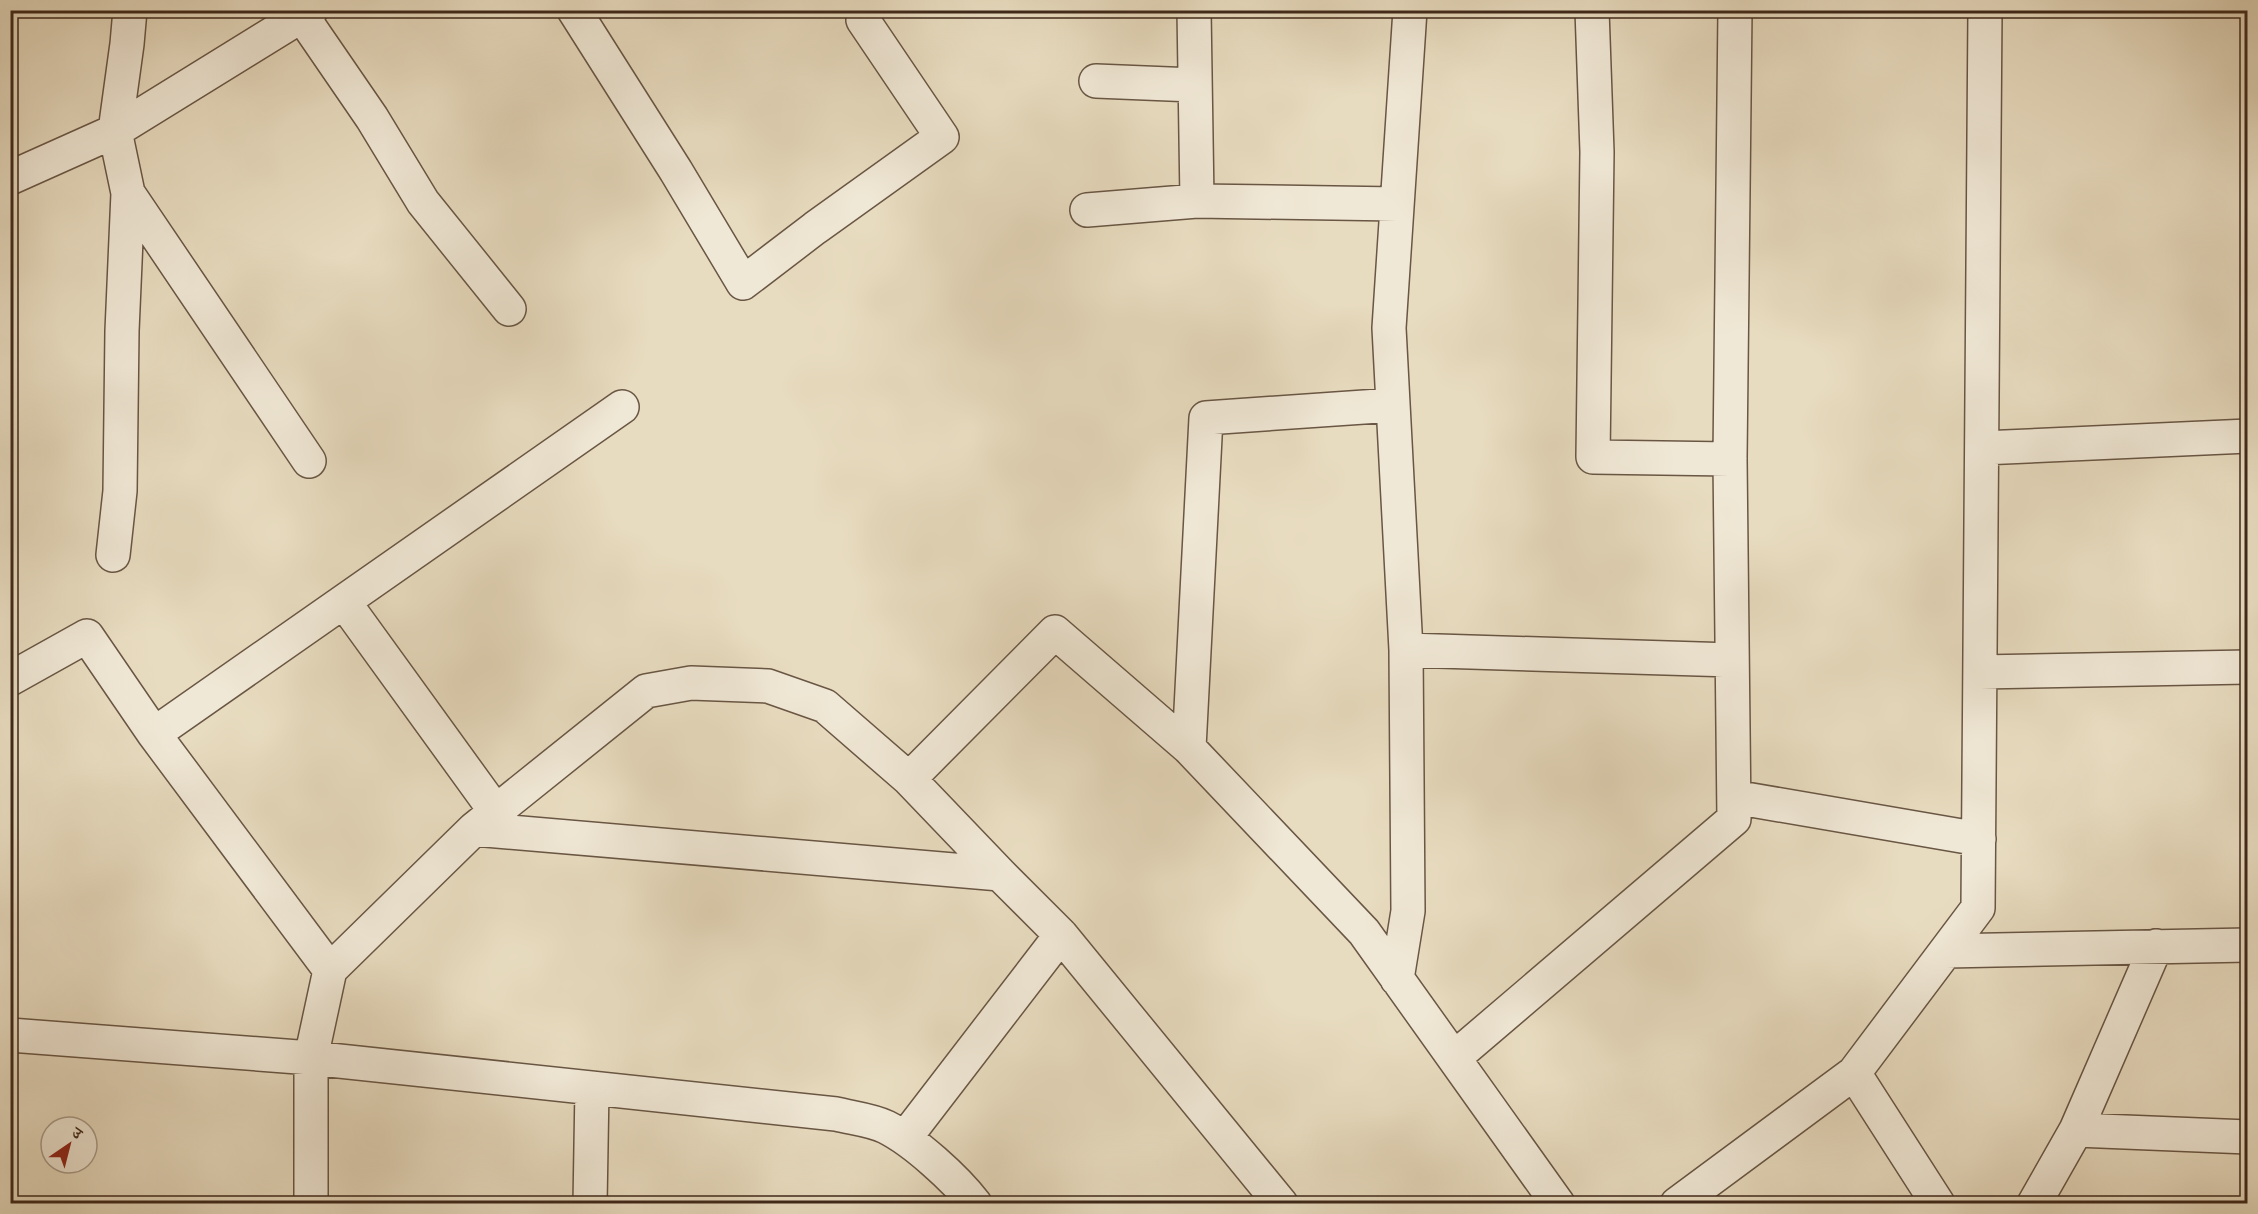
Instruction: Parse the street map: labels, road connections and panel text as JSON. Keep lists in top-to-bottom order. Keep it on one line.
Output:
{"north":"top right"}
